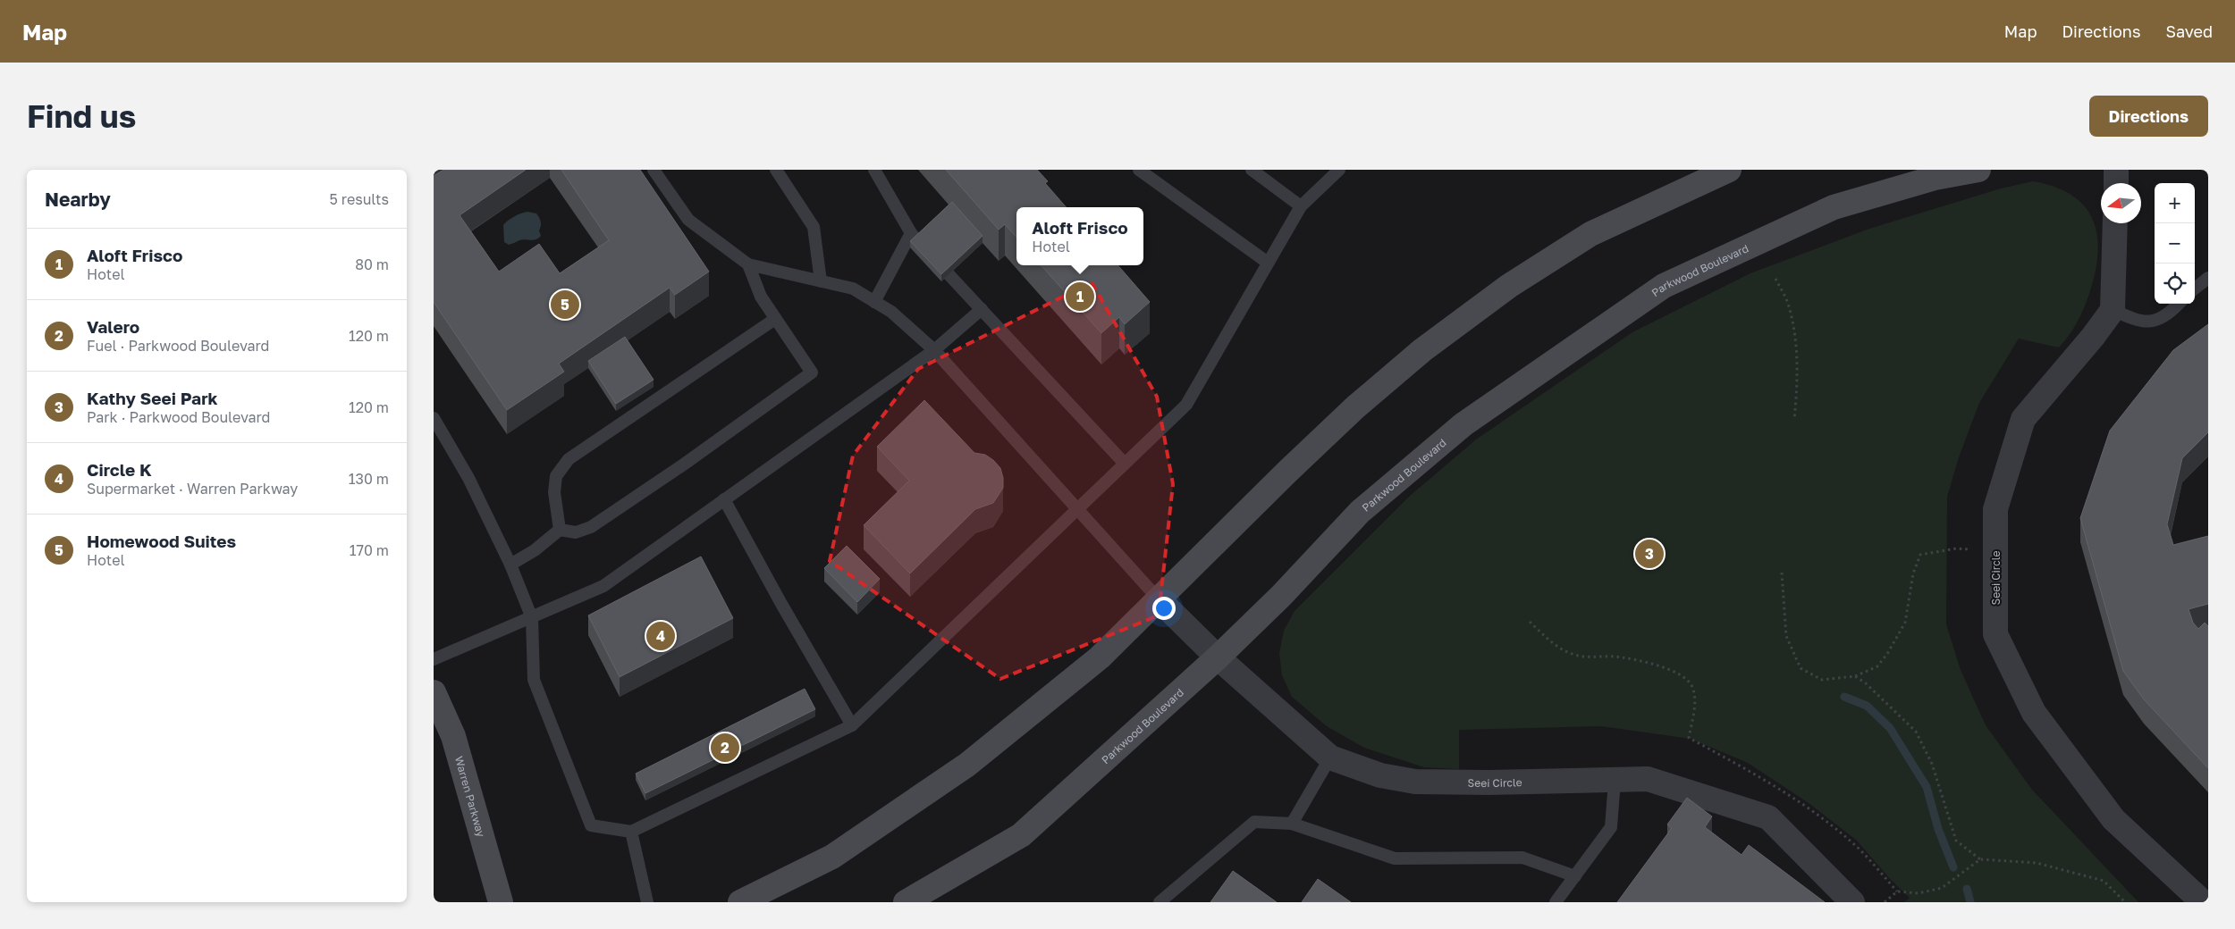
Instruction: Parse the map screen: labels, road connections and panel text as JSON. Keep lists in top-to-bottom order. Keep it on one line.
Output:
{"streets":{"main road":["Parkwood Boulevard","Warren Parkway"],"street":["Seei Circle"]},"crossings":[["Parkwood Boulevard","Seei Circle"]],"north":"left","page":{"header":"Map","nav":["Map","Directions","Saved"],"buttons":"Directions","title":"Find us","heading":["Nearby","5 results"],"map_buttons":["+","−"],"popup":["Aloft Frisco","Hotel"],"list":[{"mark":"1","name":"Aloft Frisco","note":"Hotel","value":"80 m"},{"mark":"2","name":"Valero","note":"Fuel · Parkwood Boulevard","value":"120 m"},{"mark":"3","name":"Kathy Seei Park","note":"Park · Parkwood Boulevard","value":"120 m"},{"mark":"4","name":"Circle K","note":"Supermarket · Warren Parkway","value":"130 m"},{"mark":"5","name":"Homewood Suites","note":"Hotel","value":"170 m"}],"pins":["1","5","3","4","2"]}}
